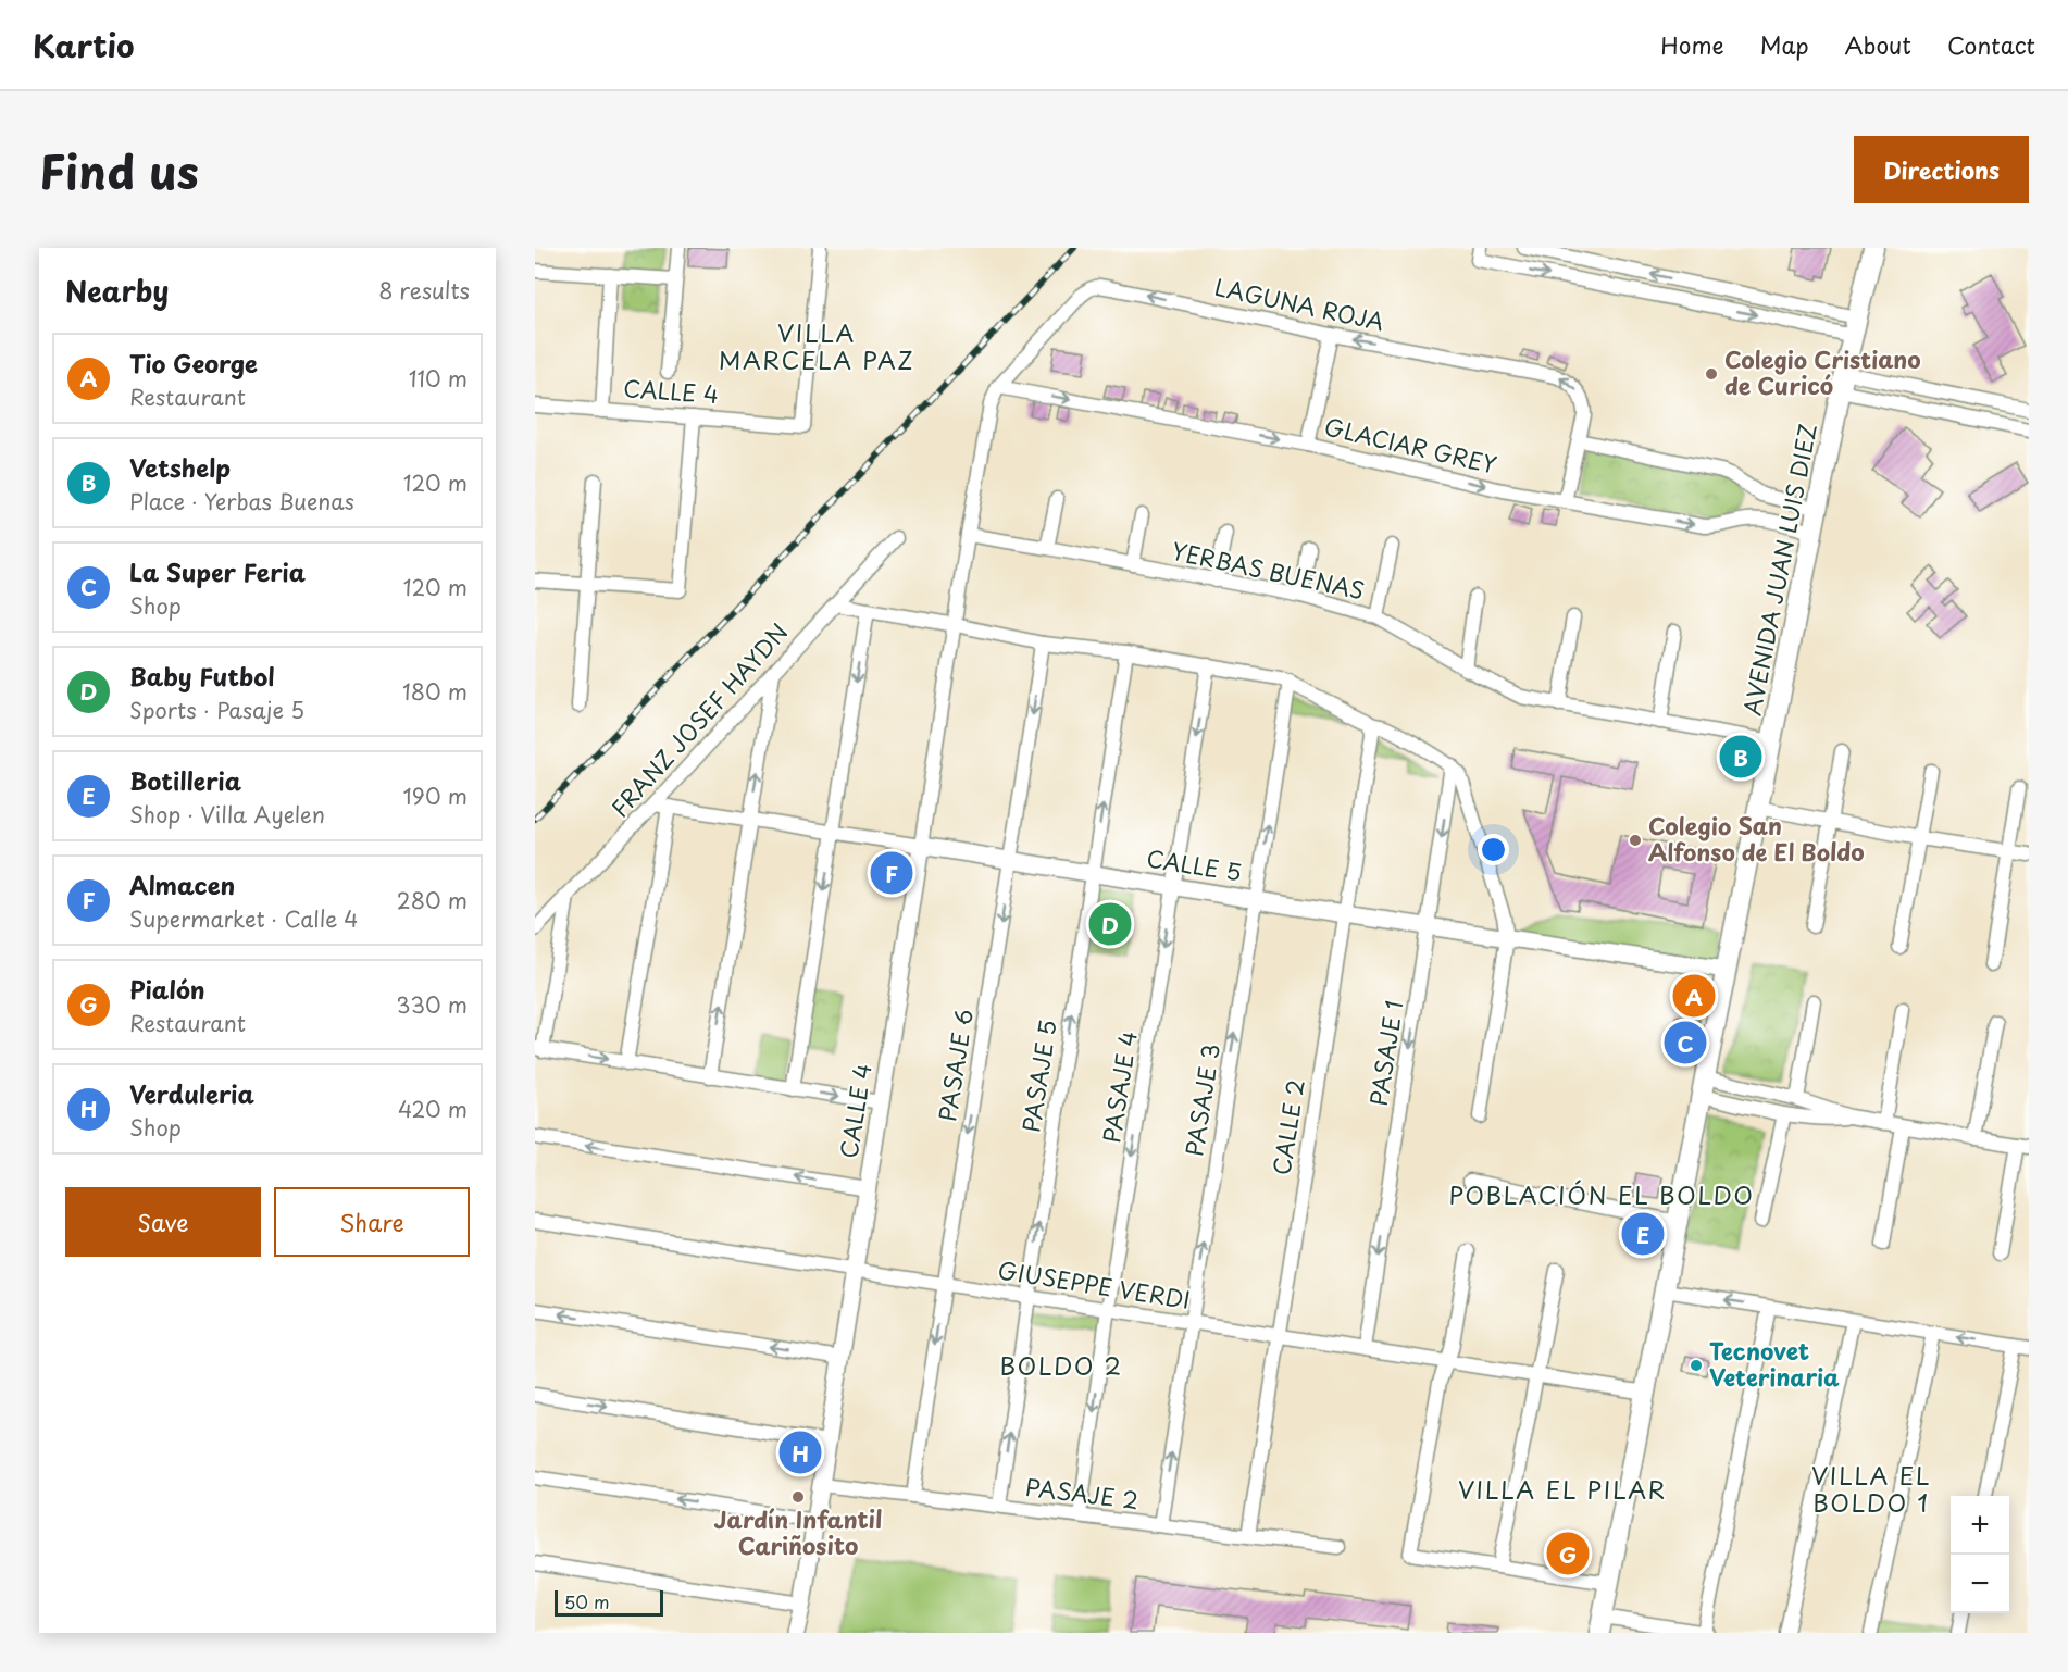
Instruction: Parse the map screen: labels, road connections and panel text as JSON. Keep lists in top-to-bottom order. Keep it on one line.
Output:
{"streets":{"main road":["AVENIDA JUAN LUIS DIEZ"],"street":["LAGUNA ROJA","CALLE 4","GLACIAR GREY","YERBAS BUENAS","FRANZ JOSEF HAYDN","CALLE 5","PASAJE 1","PASAJE 6","PASAJE 5","PASAJE 4","PASAJE 3","CALLE 2","GIUSEPPE VERDI","PASAJE 2"]},"crossings":[["LAGUNA ROJA","CALLE 4"],["LAGUNA ROJA","GLACIAR GREY"],["CALLE 4","GLACIAR GREY"],["CALLE 4","YERBAS BUENAS"],["CALLE 4","CALLE 5"],["CALLE 4","GIUSEPPE VERDI"],["CALLE 4","PASAJE 2"],["GLACIAR GREY","AVENIDA JUAN LUIS DIEZ"],["AVENIDA JUAN LUIS DIEZ","YERBAS BUENAS"],["AVENIDA JUAN LUIS DIEZ","CALLE 5"],["AVENIDA JUAN LUIS DIEZ","GIUSEPPE VERDI"],["FRANZ JOSEF HAYDN","CALLE 5"],["CALLE 5","PASAJE 1"],["CALLE 5","PASAJE 6"],["CALLE 5","PASAJE 5"],["CALLE 5","PASAJE 4"],["CALLE 5","PASAJE 3"],["CALLE 5","CALLE 2"],["PASAJE 1","GIUSEPPE VERDI"],["PASAJE 6","GIUSEPPE VERDI"],["PASAJE 6","PASAJE 2"],["PASAJE 5","GIUSEPPE VERDI"],["PASAJE 5","PASAJE 2"],["PASAJE 4","GIUSEPPE VERDI"],["PASAJE 4","PASAJE 2"],["PASAJE 3","GIUSEPPE VERDI"],["PASAJE 3","PASAJE 2"],["CALLE 2","GIUSEPPE VERDI"],["CALLE 2","PASAJE 2"]],"one_way":["PASAJE 6","PASAJE 5","PASAJE 4","PASAJE 3"],"districts":["VILLA MARCELA PAZ","POBLACIÓN EL BOLDO","BOLDO 2","VILLA EL BOLDO 1","VILLA EL PILAR"],"places":["Colegio Cristiano de Curicó","Colegio San Alfonso de El Boldo","Tecnovet Veterinaria","Jardín Infantil Cariñosito"],"scale_bar":"50 m","page":{"header":"Kartio","nav":["Home","Map","About","Contact"],"title":"Find us","buttons":["Directions",["Save","Share"]],"heading":["Nearby","8 results"],"list":[{"mark":"A","name":"Tio George","note":"Restaurant","value":"110 m"},{"mark":"B","name":"Vetshelp","note":"Place · Yerbas Buenas","value":"120 m"},{"mark":"C","name":"La Super Feria","note":"Shop","value":"120 m"},{"mark":"D","name":"Baby Futbol","note":"Sports · Pasaje 5","value":"180 m"},{"mark":"E","name":"Botilleria","note":"Shop · Villa Ayelen","value":"190 m"},{"mark":"F","name":"Almacen","note":"Supermarket · Calle 4","value":"280 m"},{"mark":"G","name":"Pialón","note":"Restaurant","value":"330 m"},{"mark":"H","name":"Verduleria","note":"Shop","value":"420 m"}],"pins":["B","F","D","A","C","E","H","G"],"map_buttons":["+","−"],"scale":"50 m"}}
